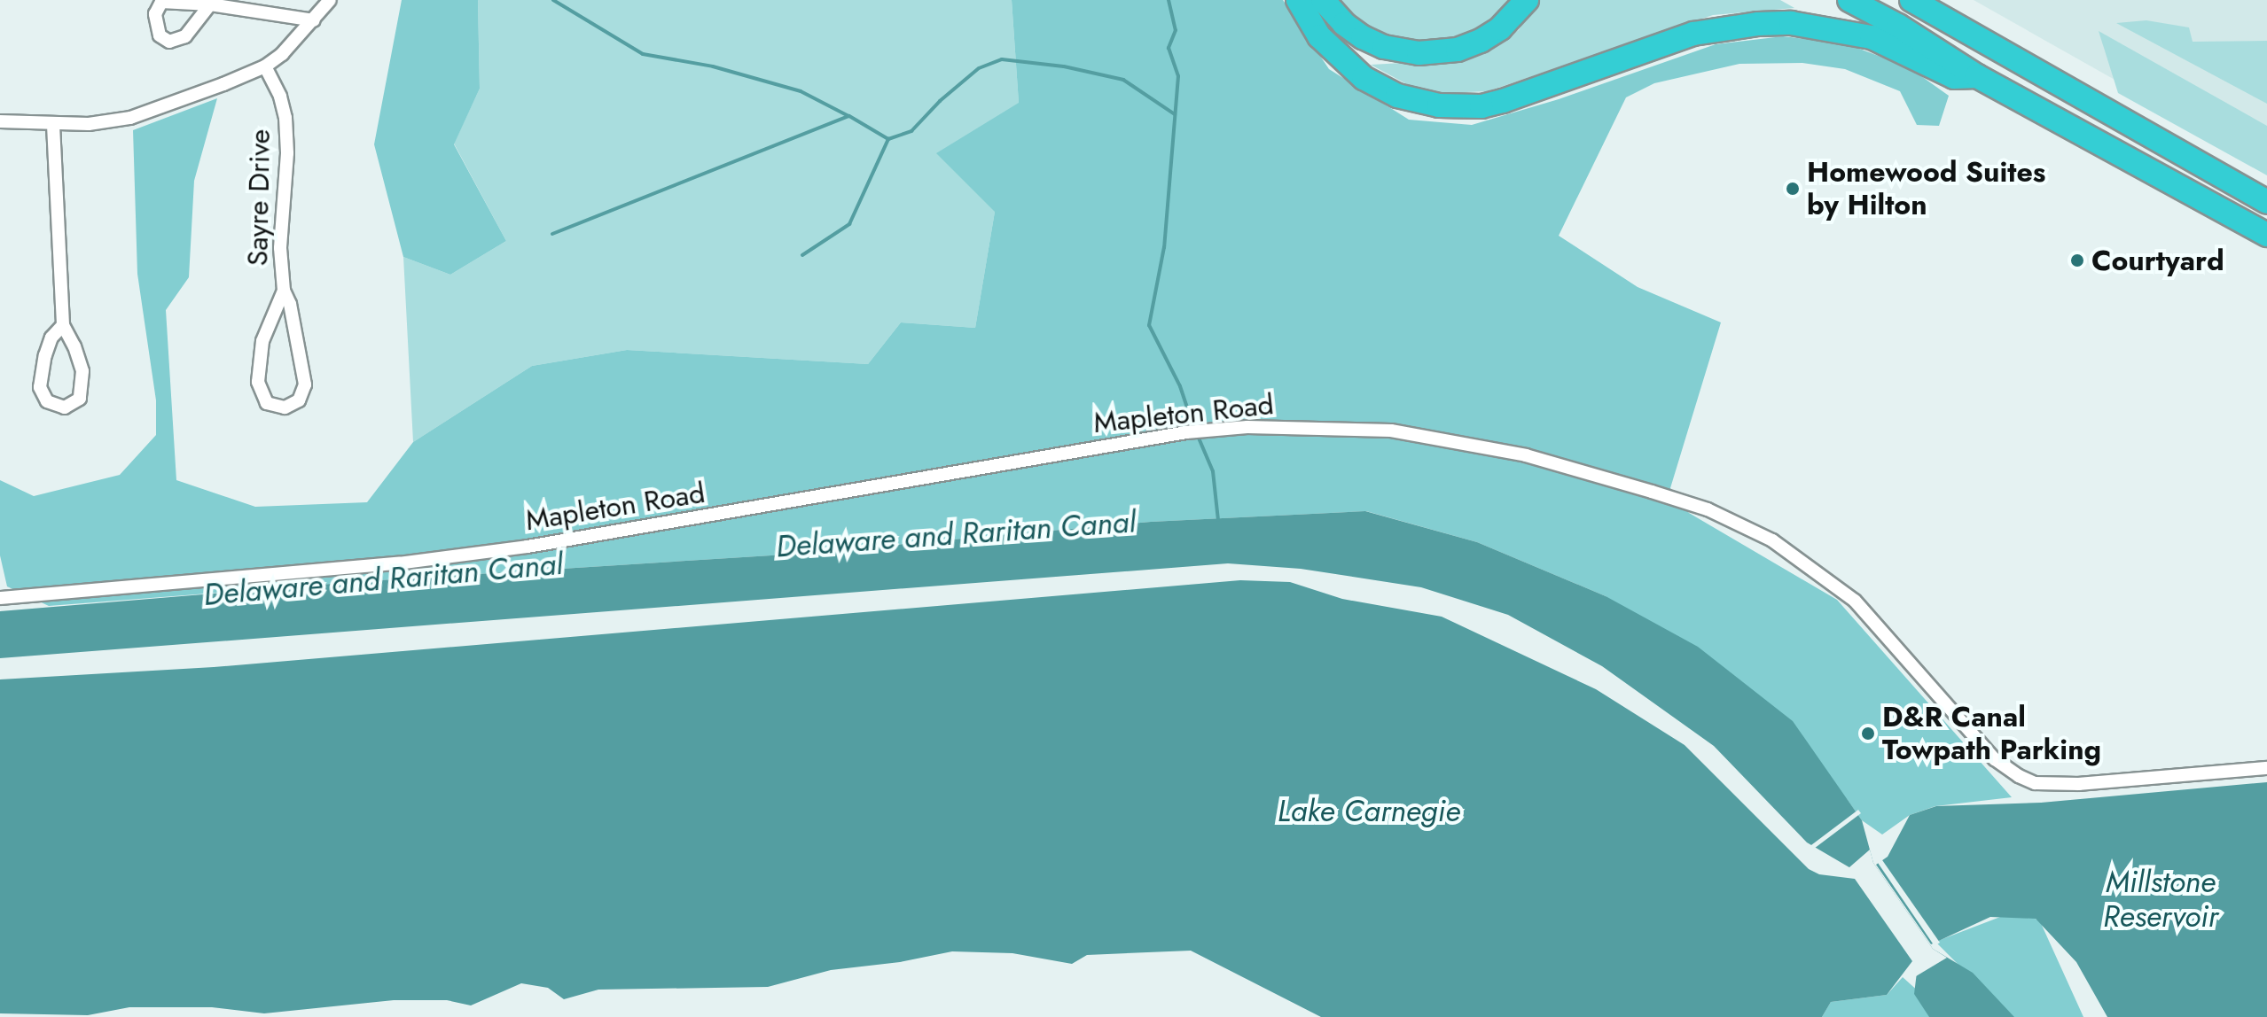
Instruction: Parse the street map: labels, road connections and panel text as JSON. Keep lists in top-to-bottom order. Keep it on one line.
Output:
{"streets":{"street":["Sayre Drive","Mapleton Road"]},"water":["Delaware and Raritan Canal","Lake Carnegie","Millstone Reservoir"],"places":["Homewood Suites by Hilton","Courtyard","D&R Canal Towpath Parking"]}
